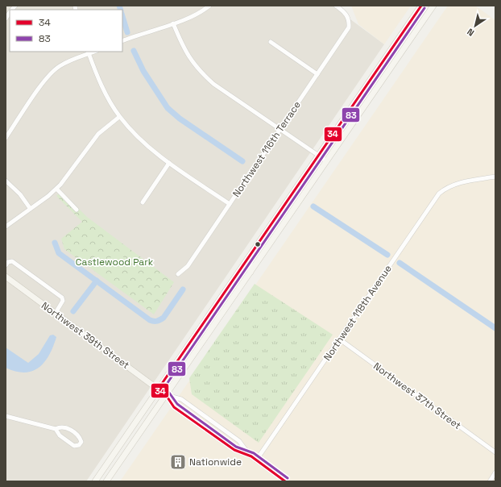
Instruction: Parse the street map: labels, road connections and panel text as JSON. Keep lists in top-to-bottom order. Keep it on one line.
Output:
{"streets":{"main road":["Northwest 39th Street"],"street":["Northwest 116th Terrace","Northwest 118th Avenue","Northwest 37th Street"]},"crossings":[["Northwest 118th Avenue","Northwest 39th Street"],["Northwest 118th Avenue","Northwest 37th Street"]],"parks":["Castlewood Park"],"places":{"building":["Nationwide"]},"lines":["transit line 34","transit line 83"],"legend":["34","83"],"north":"bottom left"}
